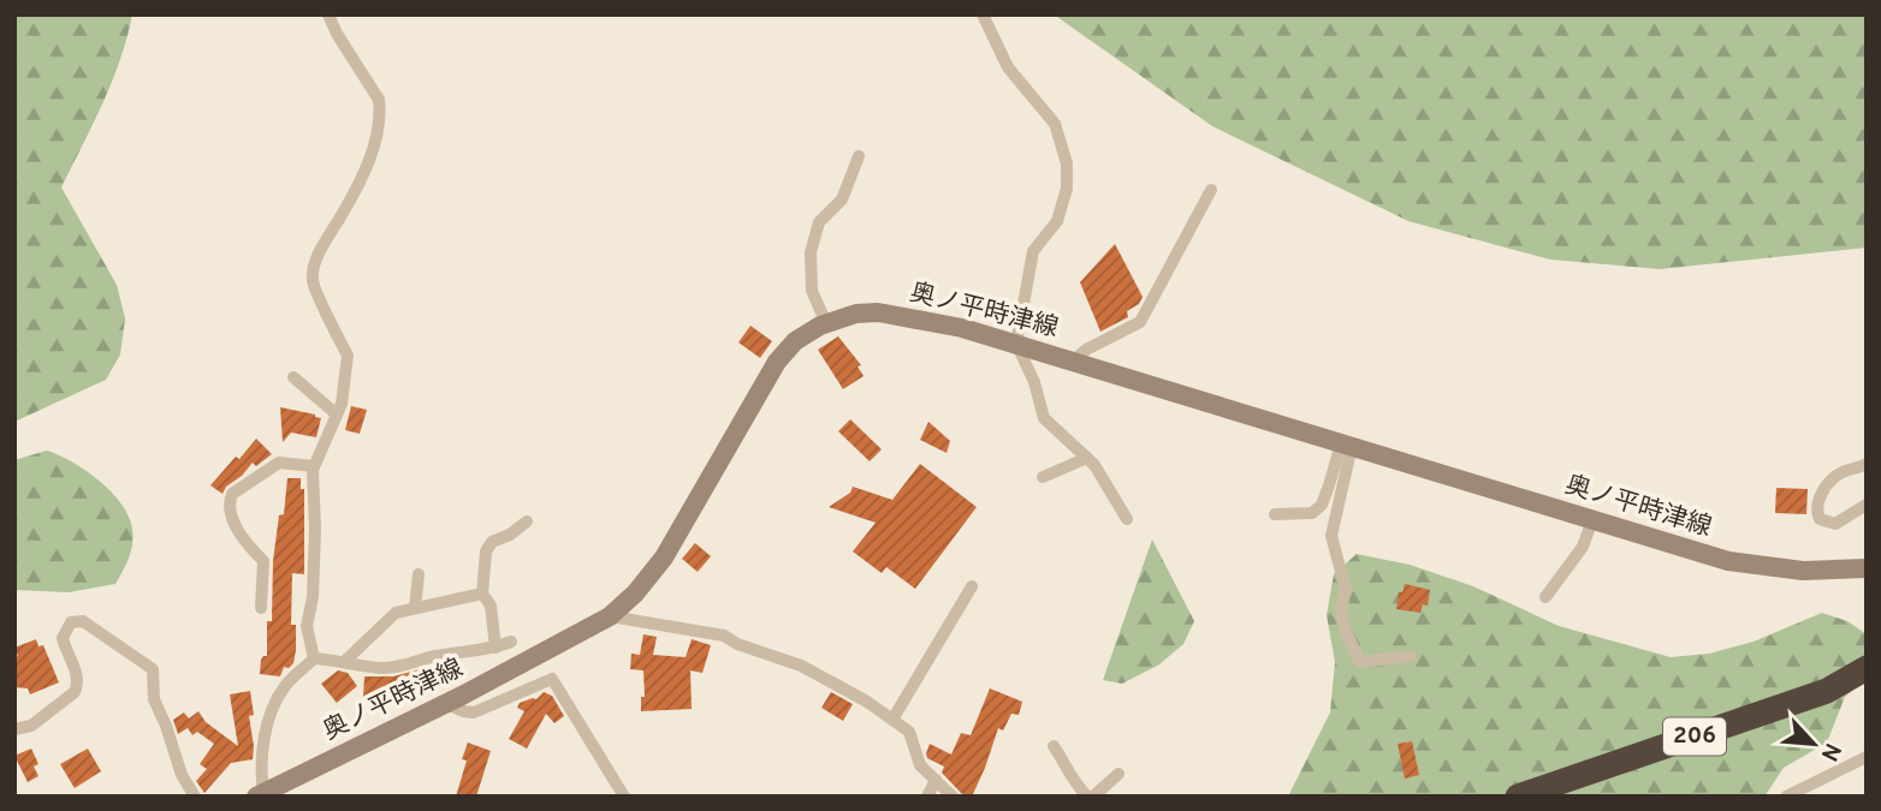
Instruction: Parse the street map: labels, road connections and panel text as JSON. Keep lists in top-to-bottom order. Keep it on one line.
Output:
{"streets":{"highway":["206"],"main road":["奥ノ平時津線"]},"north":"bottom right"}
